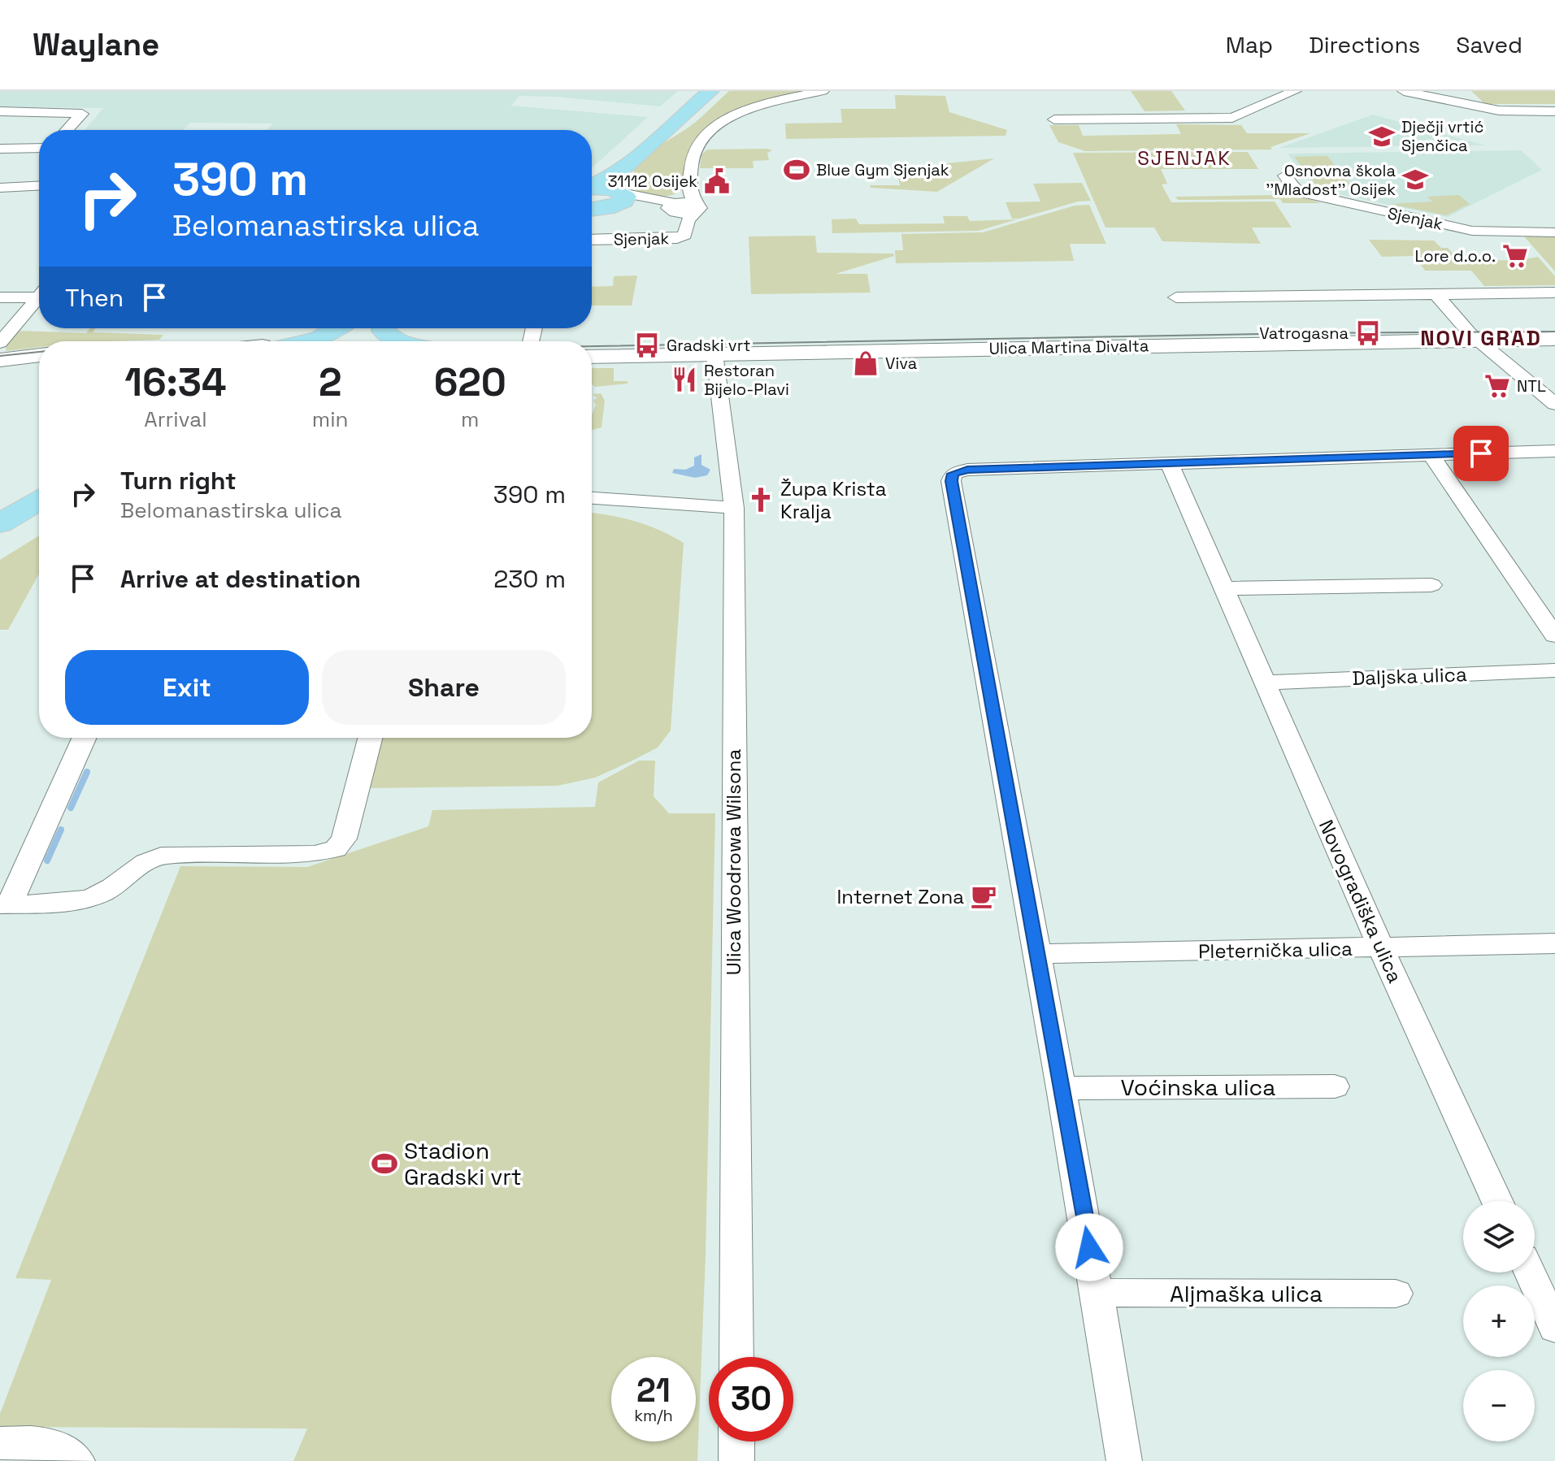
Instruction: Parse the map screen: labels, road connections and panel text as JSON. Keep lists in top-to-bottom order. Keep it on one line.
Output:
{"streets":{"street":["Sjenjak","Ulica Martina Divalta","Daljska ulica","Ulica Woodrowa Wilsona","Novogradiška ulica","Pleternička ulica","Voćinska ulica","Aljmaška ulica"]},"crossings":[["Ulica Martina Divalta","Ulica Woodrowa Wilsona"],["Daljska ulica","Novogradiška ulica"],["Novogradiška ulica","Pleternička ulica"]],"districts":["SJENJAK","NOVI GRAD"],"places":{"school or university":["Dječji vrtić Sjenčica","Osnovna škola ''Mladost'' Osijek"],"sports":["Blue Gym Sjenjak","Stadion Gradski vrt"],"public building":["31112 Osijek"],"supermarket":["Lore d.o.o.","NTL"],"bus stop":["Vatrogasna","Gradski vrt"],"shop":["Viva"],"restaurant":["Restoran Bijelo-Plavi"],"church":["Župa Krista Kralja"],"cafe":["Internet Zona"]},"page":{"header":"Waylane","nav":["Map","Directions","Saved"],"turn":["390 m","Belomanastirska ulica"],"then":"Then","eta":["16:34","Arrival","2","min","620","m"],"list":[{"name":"Turn right","note":"Belomanastirska ulica","value":"390 m"},{"name":"Arrive at destination","value":"230 m"}],"buttons":["Exit","Share"],"map_buttons":["+","−"],"speed":"21 km/h","limit":"30"}}
